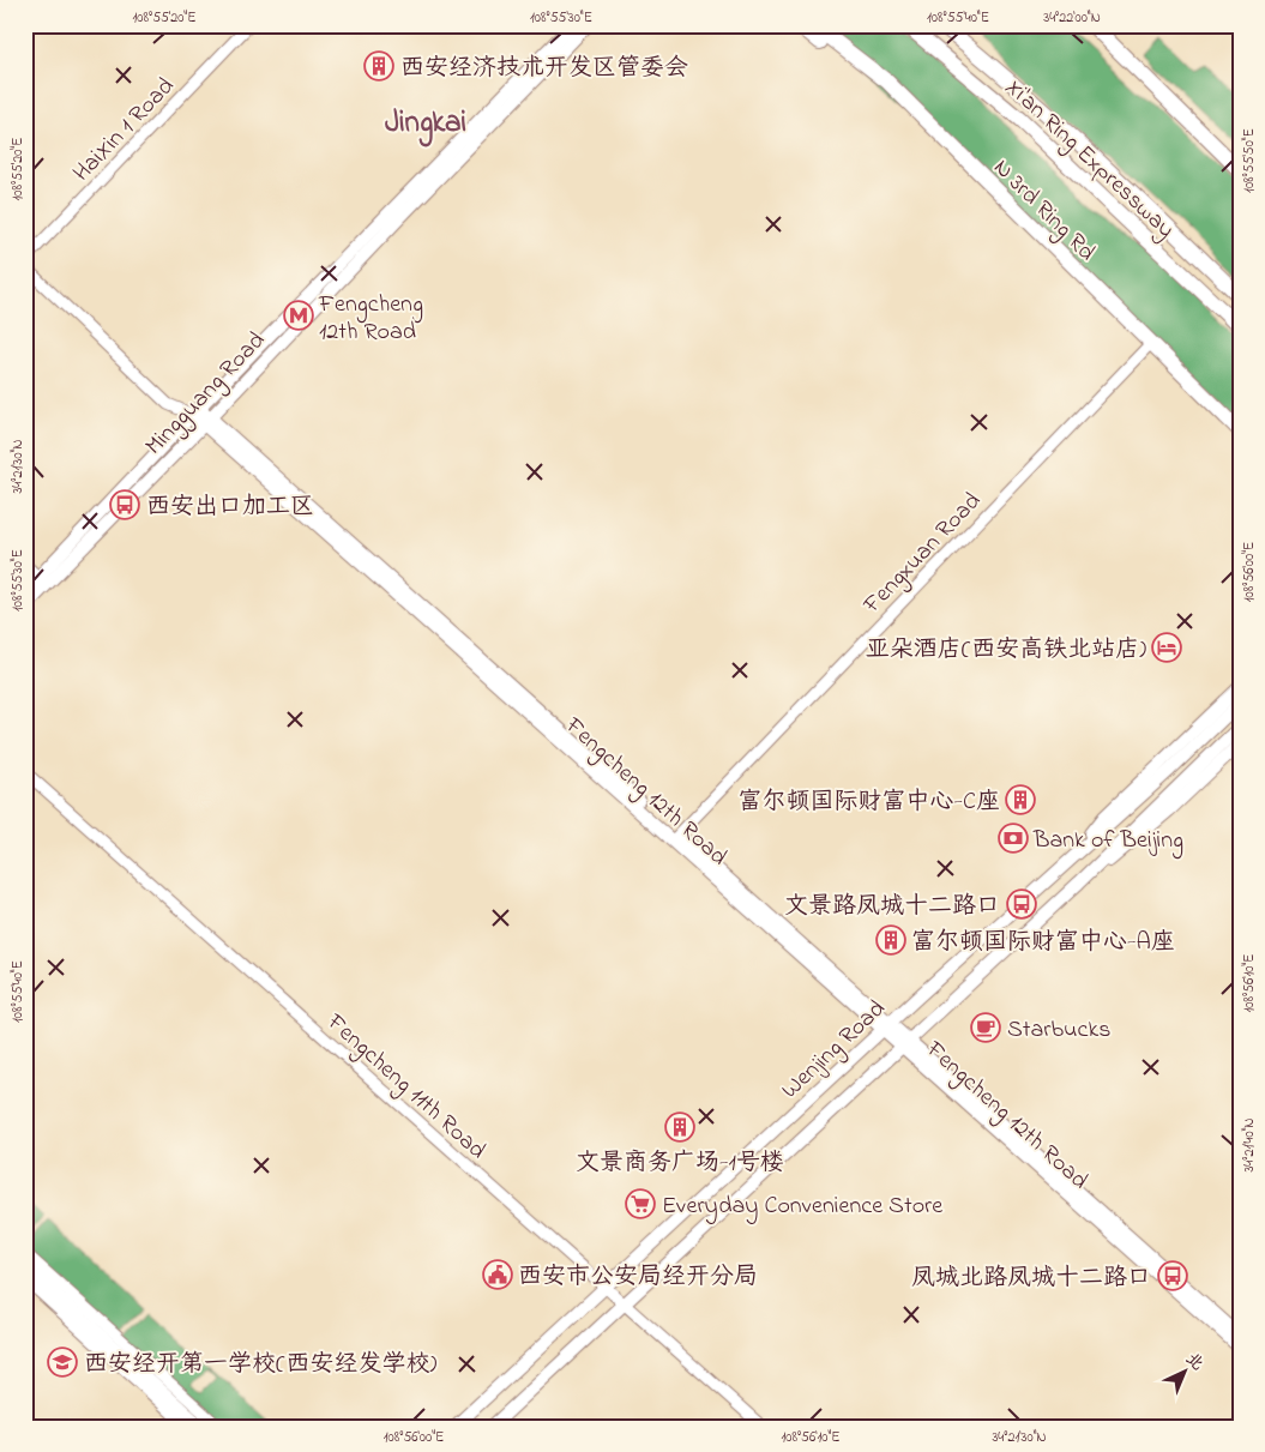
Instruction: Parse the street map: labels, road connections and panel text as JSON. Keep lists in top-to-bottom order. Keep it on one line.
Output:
{"streets":{"highway":["Xi'an Ring Expressway","N 3rd Ring Rd"],"main road":["Mingguang Road","Fengcheng 12th Road","Wenjing Road"],"street":["HaiXin 1 Road","Fengxuan Road","Fengcheng 11th Road"]},"crossings":[["N 3rd Ring Rd","Fengxuan Road"],["Mingguang Road","Fengcheng 12th Road"],["Fengxuan Road","Fengcheng 12th Road"],["Fengcheng 12th Road","Wenjing Road"],["Wenjing Road","Fengcheng 11th Road"]],"districts":["Jingkai"],"places":{"building":["西安经济技术开发区管委会","富尔顿国际财富中心-C座","富尔顿国际财富中心-A座","文景商务广场-1号楼"],"metro station":["Fengcheng 12th Road"],"bus stop":["西安出口加工区","文景路凤城十二路口","凤城北路凤城十二路口"],"hotel":["亚朵酒店(西安高铁北站店)"],"bank":["Bank of Beijing"],"cafe":["Starbucks"],"supermarket":["Everyday Convenience Store"],"public building":["西安市公安局经开分局"],"school or university":["西安经开第一学校(西安经发学校)"]},"north":"top right","coordinates":["108°55'20\"E","108°55'30\"E","108°55'40\"E","34°22'00\"N","108°55'50\"E","34°21'30\"N","108°56'00\"E","108°56'10\"E","34°21'40\"N"]}
